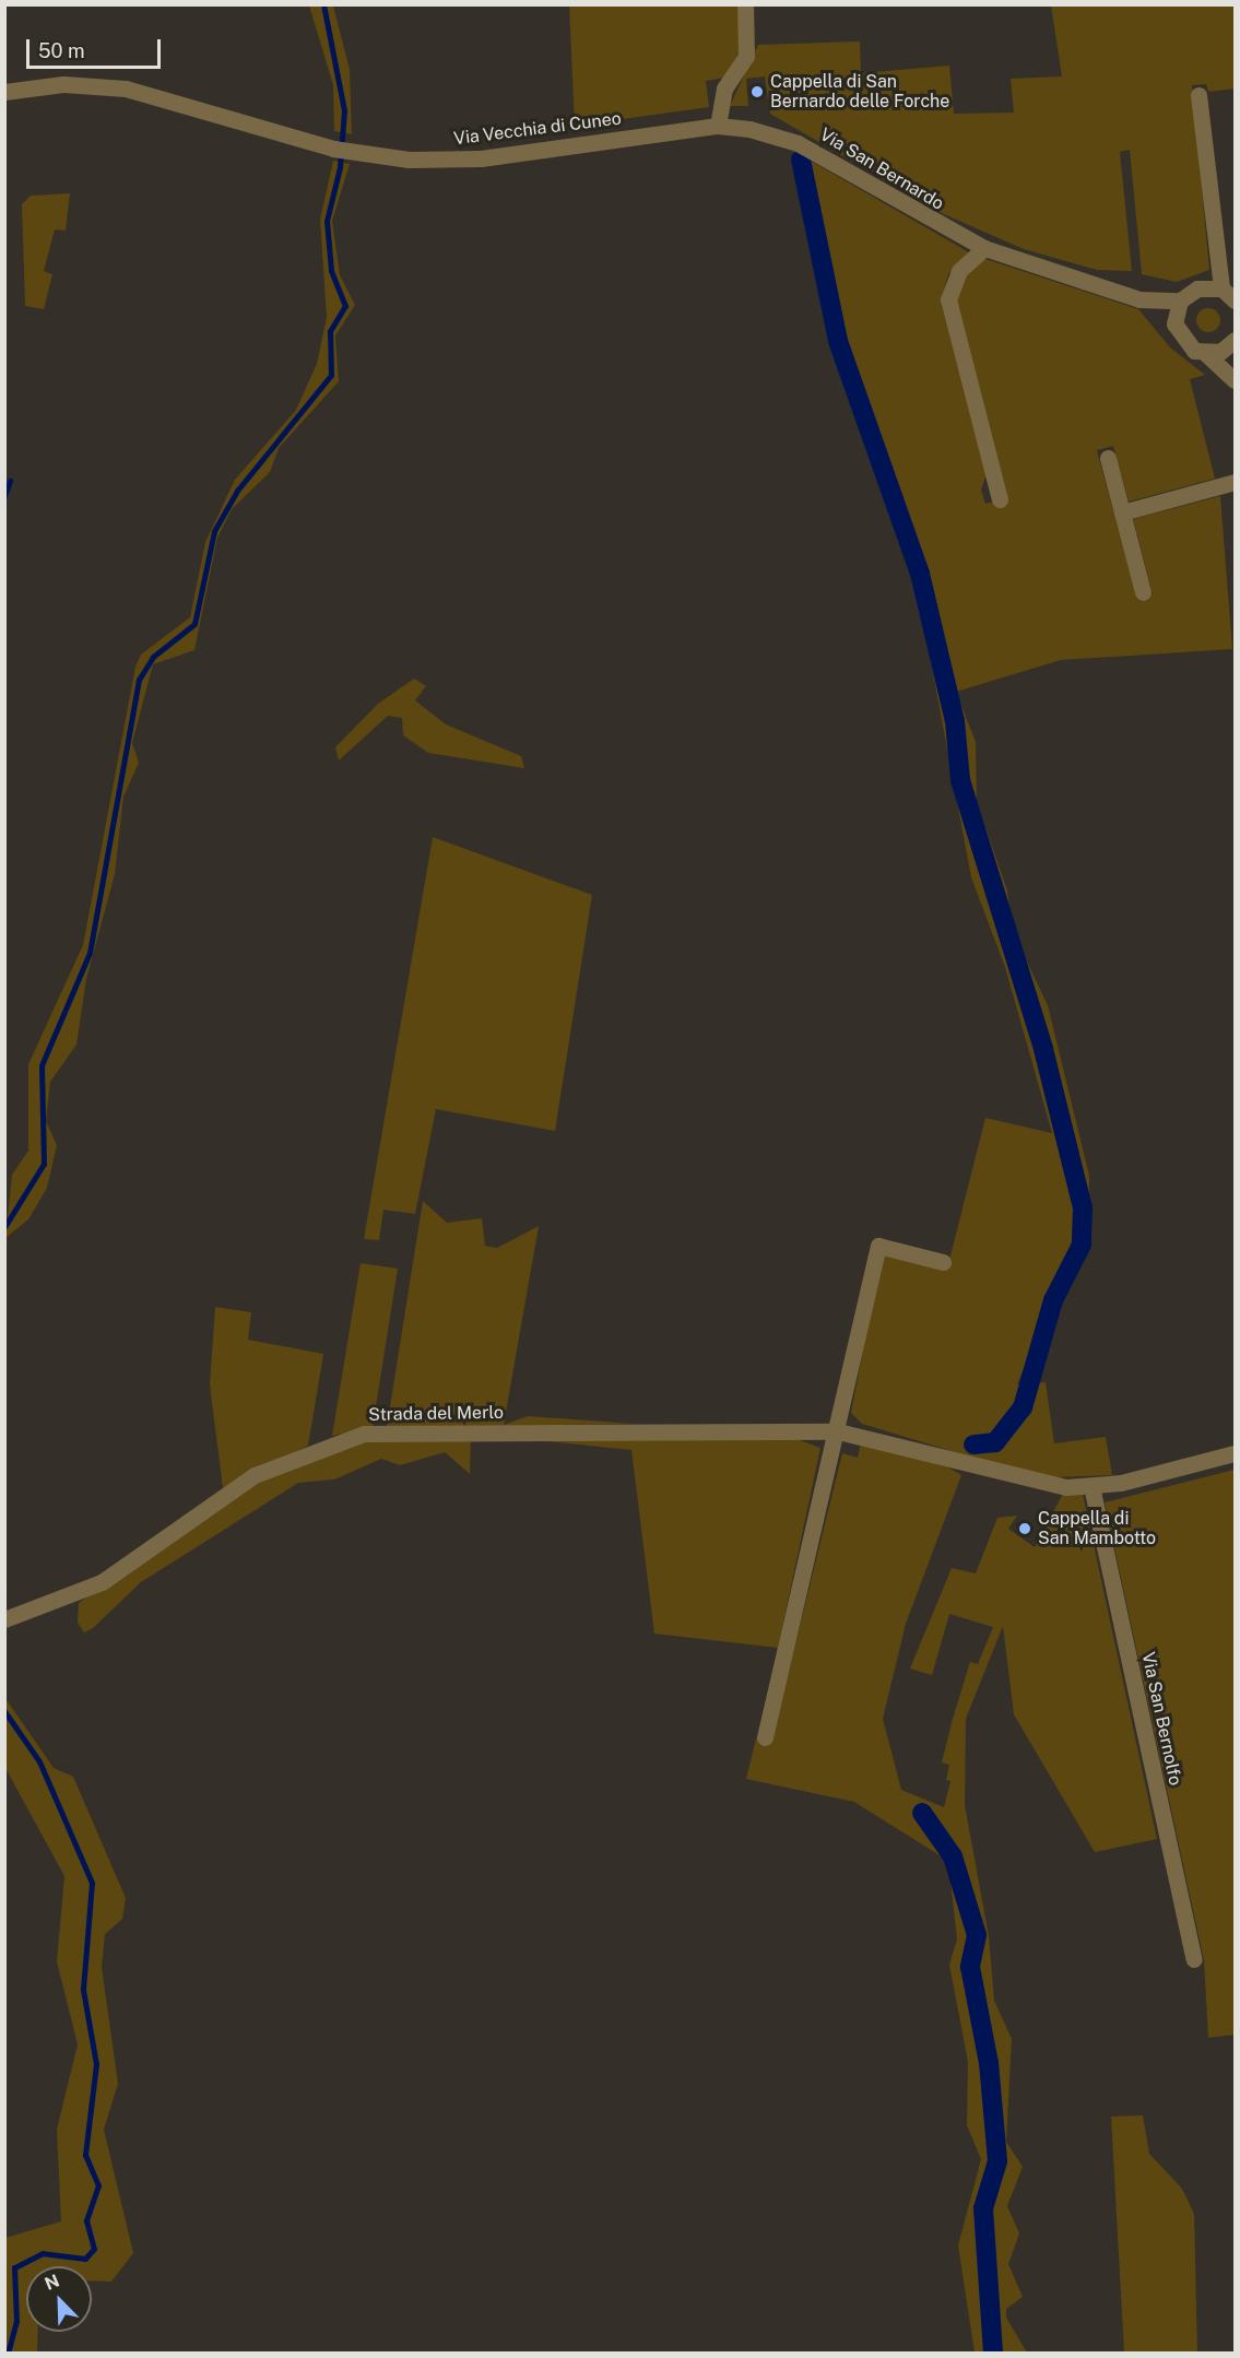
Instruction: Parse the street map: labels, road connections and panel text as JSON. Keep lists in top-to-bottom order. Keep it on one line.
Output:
{"streets":{"street":["Via Vecchia di Cuneo","Via San Bernardo","Strada del Merlo","Via San Bernolfo"]},"crossings":[["Via Vecchia di Cuneo","Via San Bernardo"]],"places":["Cappella di San Bernardo delle Forche","Cappella di San Mambotto"],"scale_bar":"50 m","north":"top left"}
